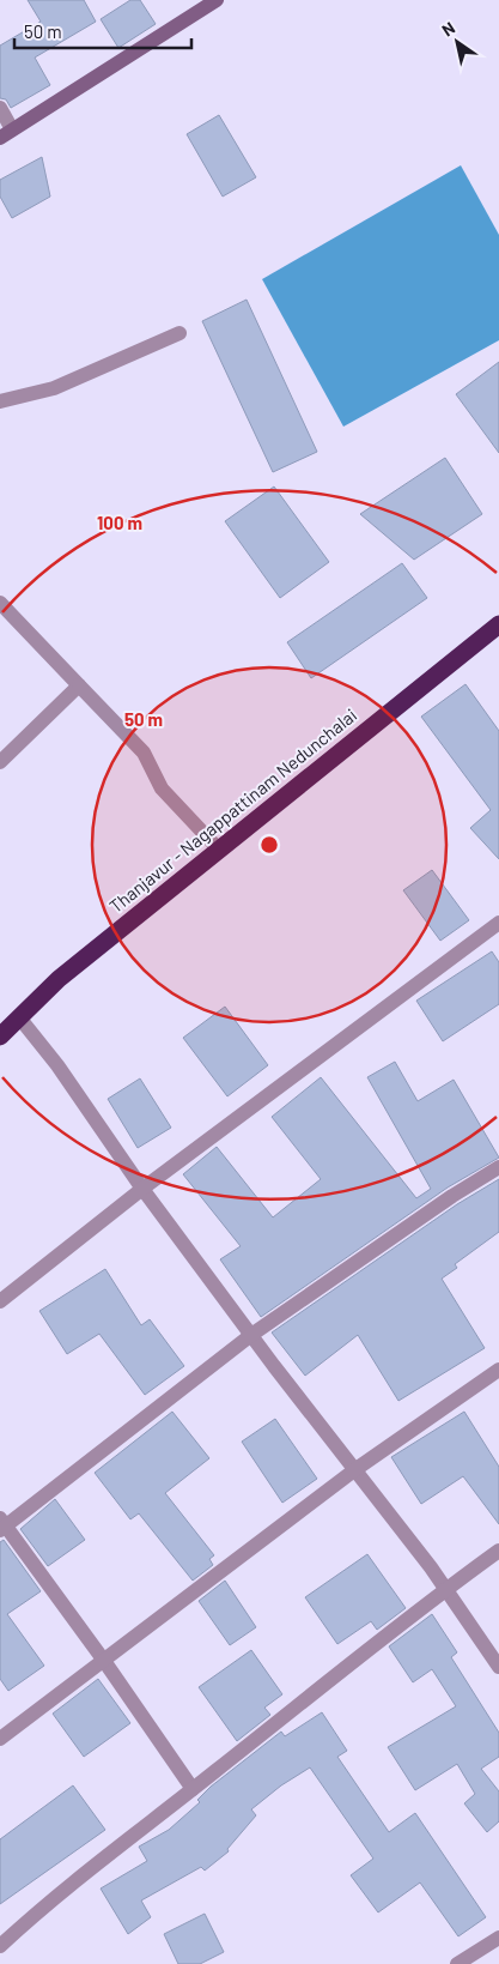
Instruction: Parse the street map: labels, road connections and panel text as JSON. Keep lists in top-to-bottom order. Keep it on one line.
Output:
{"streets":{"highway":["Thanjavur - Nagappattinam Nedunchalai"]},"scale_bar":"50 m","north":"top left","rings":["100 m","50 m"]}
